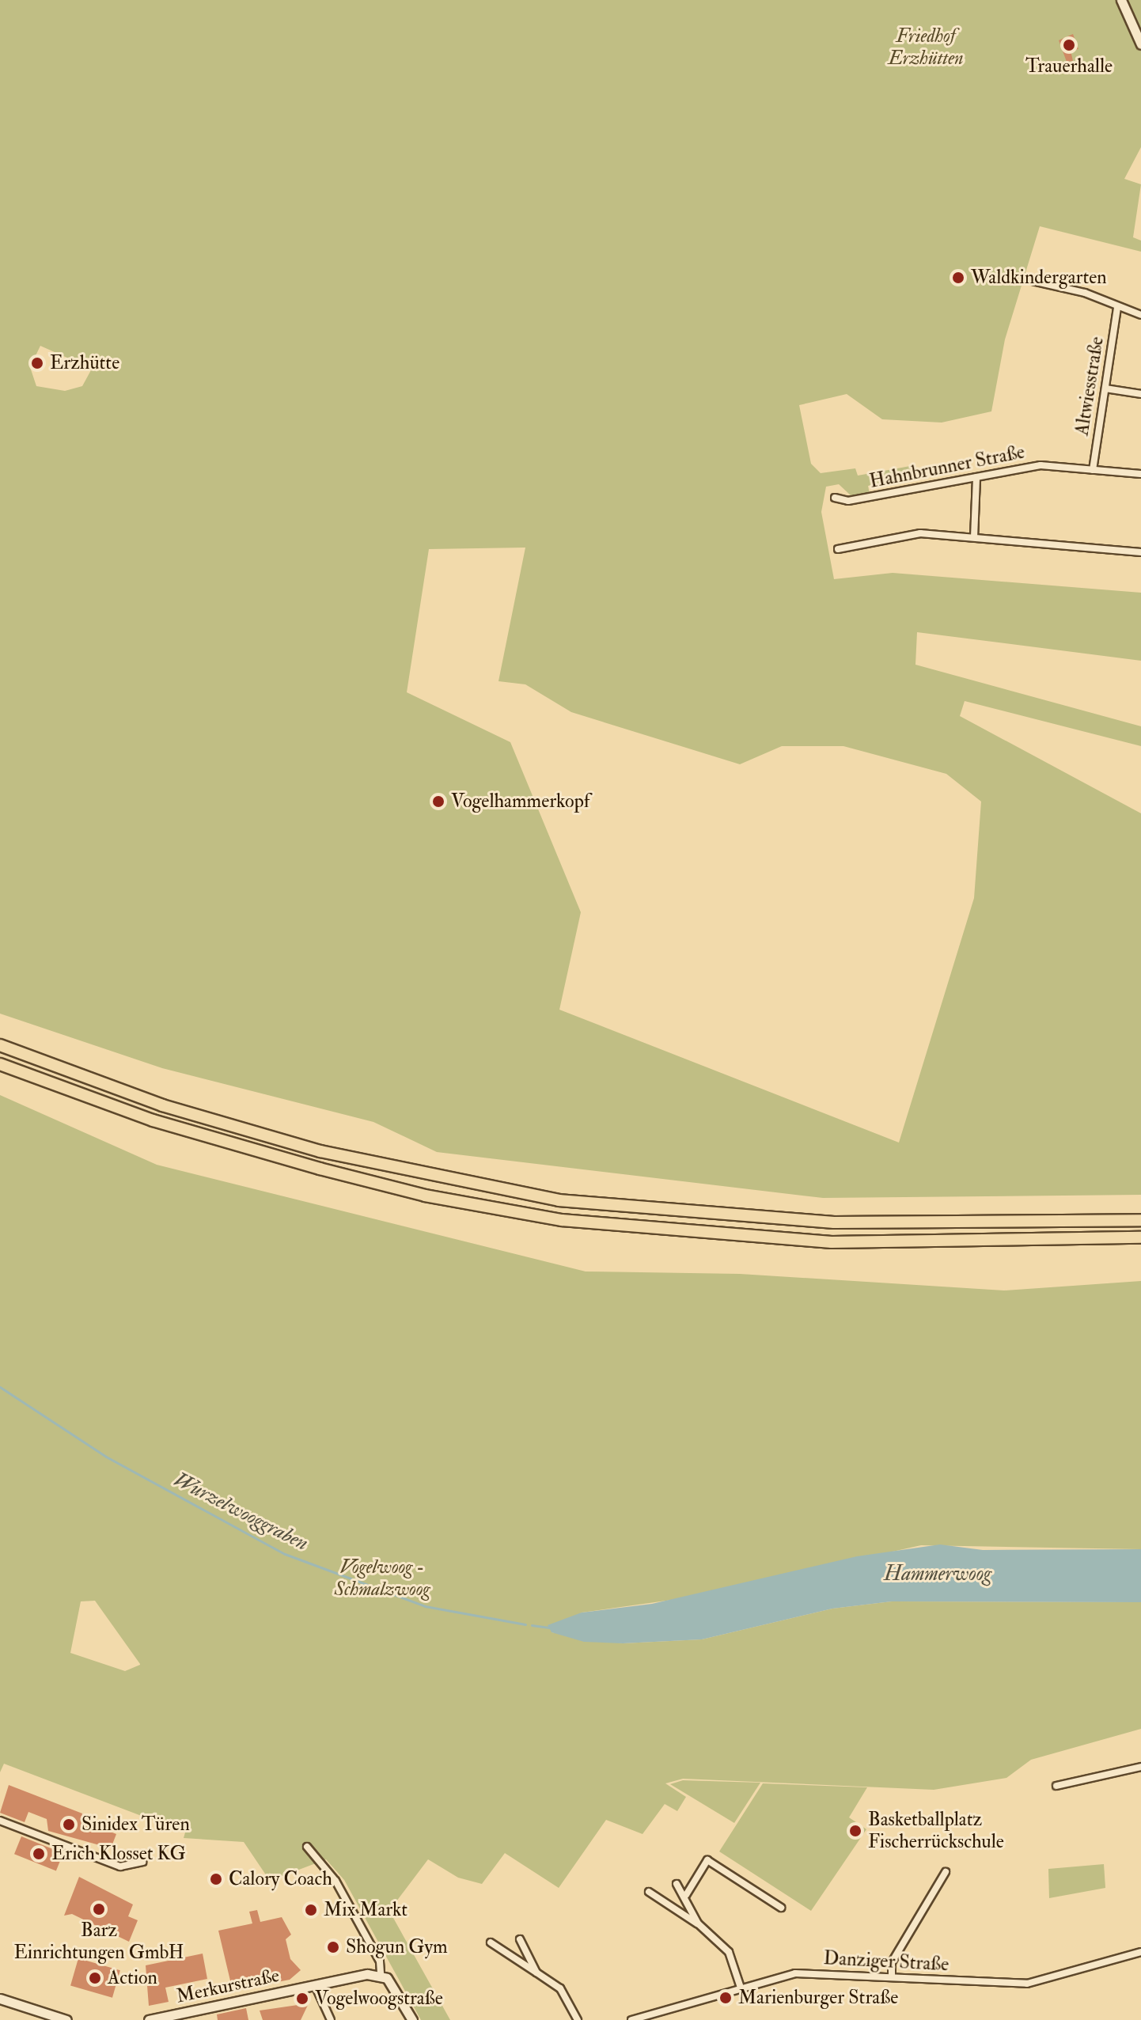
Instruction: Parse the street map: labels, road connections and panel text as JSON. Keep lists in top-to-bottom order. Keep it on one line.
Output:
{"streets":{"street":["Altwiesstraße","Hahnbrunner Straße","Danziger Straße","Merkurstraße"]},"crossings":[["Altwiesstraße","Hahnbrunner Straße"]],"water":["Wurzelwooggraben","Hammerwoog"],"parks":["Friedhof Erzhütten","Vogelwoog - Schmalzwoog"],"places":["Trauerhalle","Waldkindergarten","Erzhütte","Vogelhammerkopf","Sinidex Türen","Basketballplatz Fischerrückschule","Erich Klosset KG","Calory Coach","Barz Einrichtungen GmbH","Mix Markt","Shogun Gym","Action","Marienburger Straße","Vogelwoogstraße"]}
